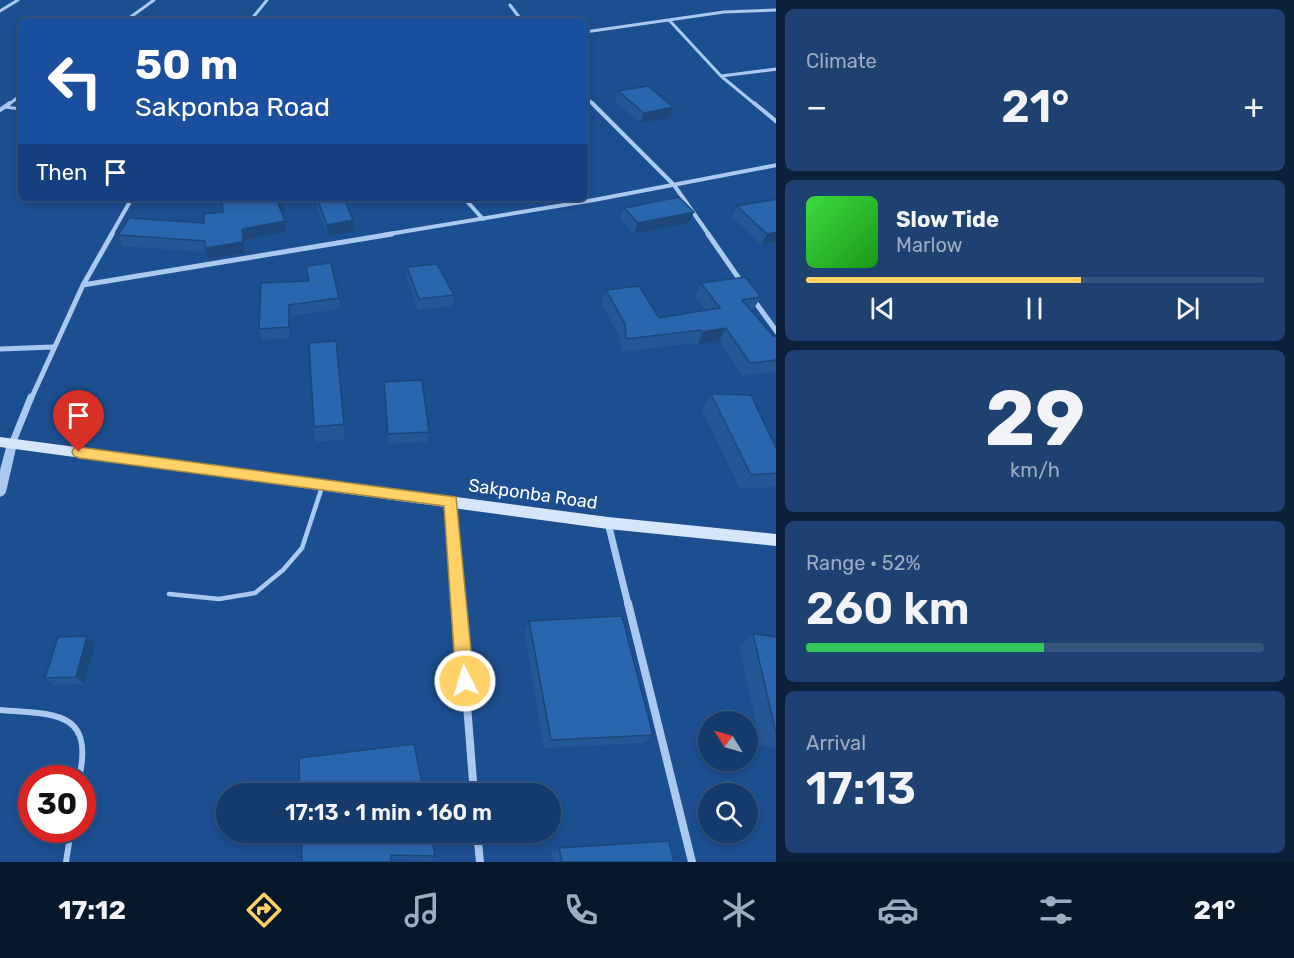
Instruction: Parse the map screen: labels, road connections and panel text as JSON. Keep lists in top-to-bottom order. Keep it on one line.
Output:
{"streets":{"main road":["Sakponba Road"]},"north":"top left","page":{"tile":["Climate",["29","km/h"],["Range · 52%","260 km"],["Arrival","17:13"]],"turn":["50 m","Sakponba Road"],"heat":["−","21°","+"],"then":"Then","song":["Slow Tide","Marlow"],"limit":"30","trip":"17:13 · 1 min · 160 m","tabs":["17:12","21°"]}}
